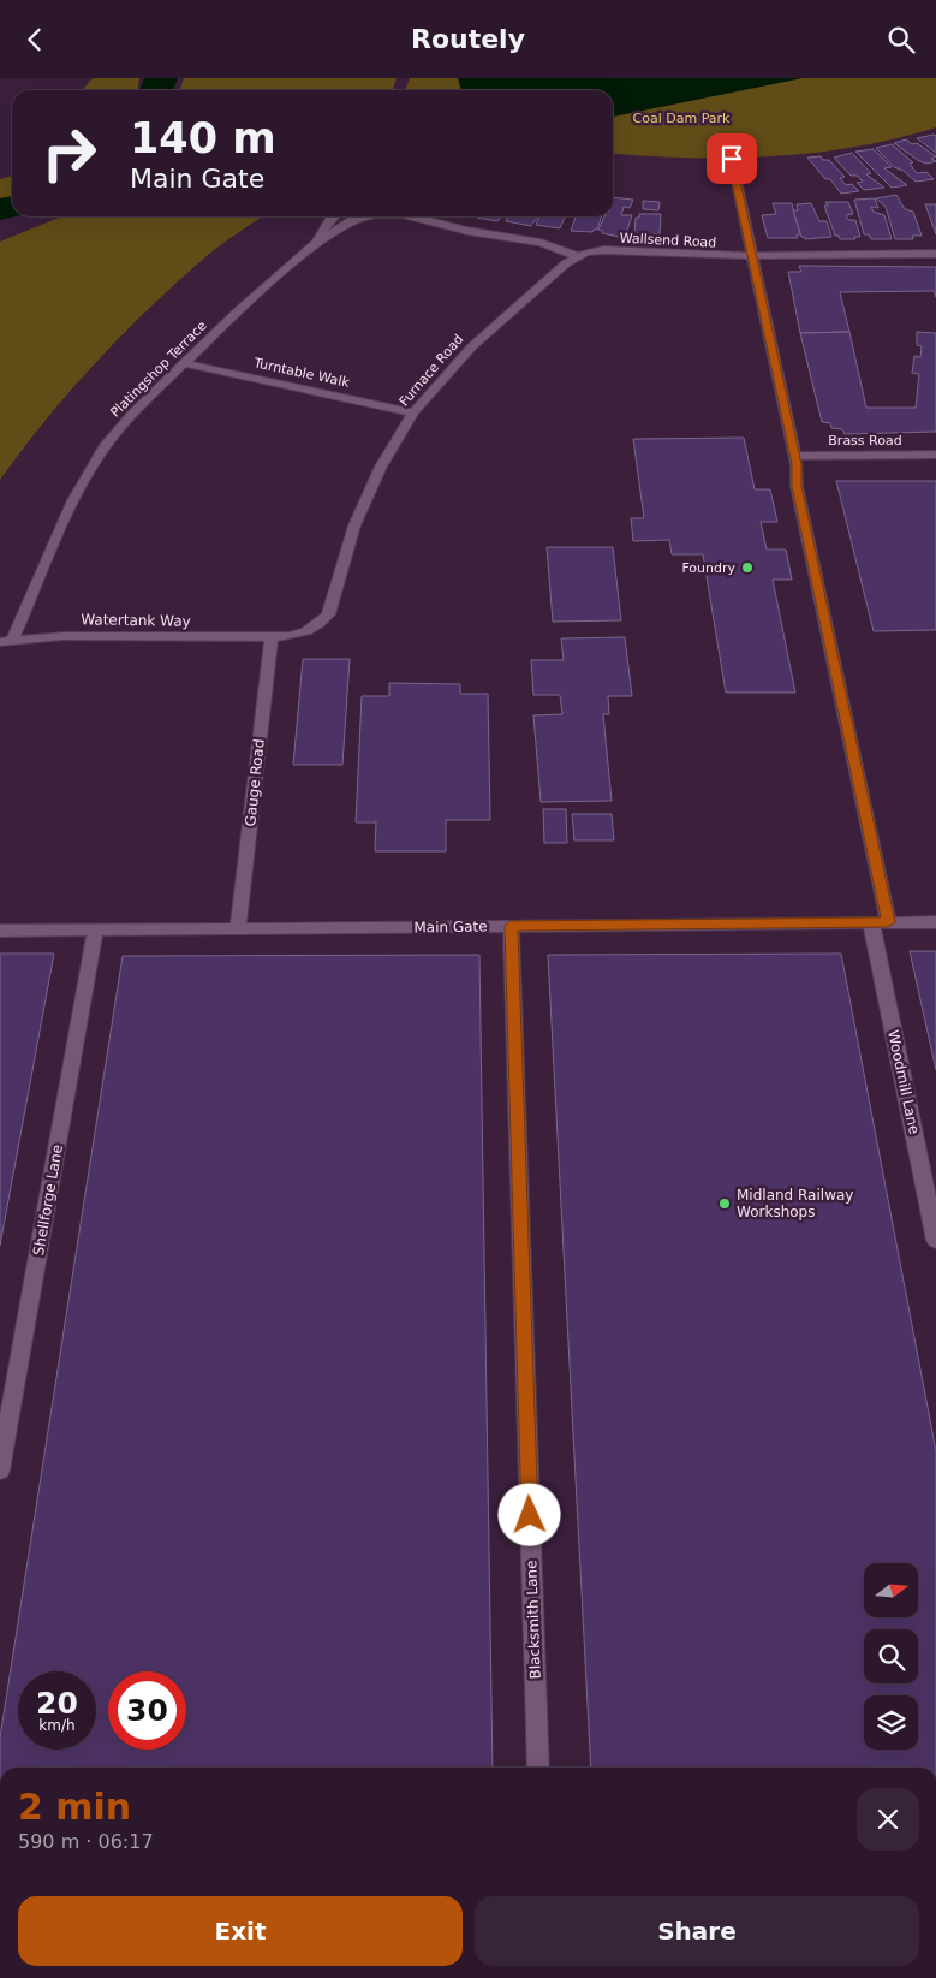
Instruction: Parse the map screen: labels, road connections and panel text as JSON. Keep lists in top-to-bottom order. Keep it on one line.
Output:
{"streets":{"street":["Wallsend Road","Platingshop Terrace","Furnace Road","Turntable Walk","Brass Road","Watertank Way","Gauge Road","Main Gate","Woodmill Lane","Shellforge Lane","Blacksmith Lane"]},"crossings":[["Wallsend Road","Furnace Road"],["Platingshop Terrace","Turntable Walk"],["Platingshop Terrace","Watertank Way"],["Furnace Road","Turntable Walk"],["Furnace Road","Watertank Way"],["Furnace Road","Gauge Road"],["Watertank Way","Gauge Road"],["Gauge Road","Main Gate"],["Main Gate","Woodmill Lane"],["Main Gate","Shellforge Lane"],["Main Gate","Blacksmith Lane"]],"parks":["Coal Dam Park"],"places":["Foundry","Midland Railway Workshops"],"north":"right","page":{"header":"Routely","turn":["140 m","Main Gate"],"speed":"20 km/h","limit":"30","heading":["2 min","590 m · 06:17"],"buttons":["Exit","Share"]}}
